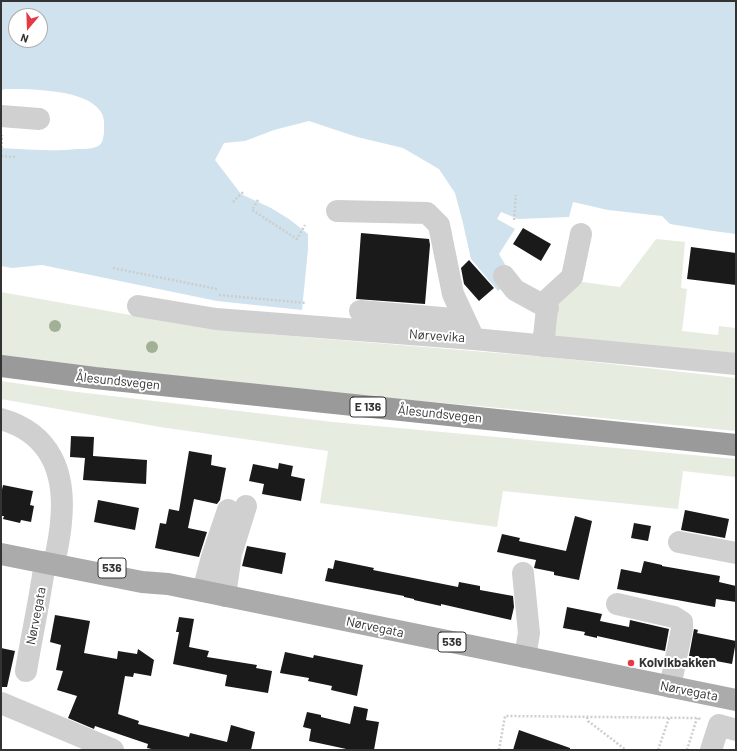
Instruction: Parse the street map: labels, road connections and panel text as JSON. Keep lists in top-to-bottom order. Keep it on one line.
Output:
{"streets":{"highway":["Ålesundsvegen","E 136"],"main road":["536","Nørvegata"],"street":["Nørvevika"]},"crossings":[["536","Nørvegata"]],"places":["Kolvikbakken"],"north":"bottom"}
